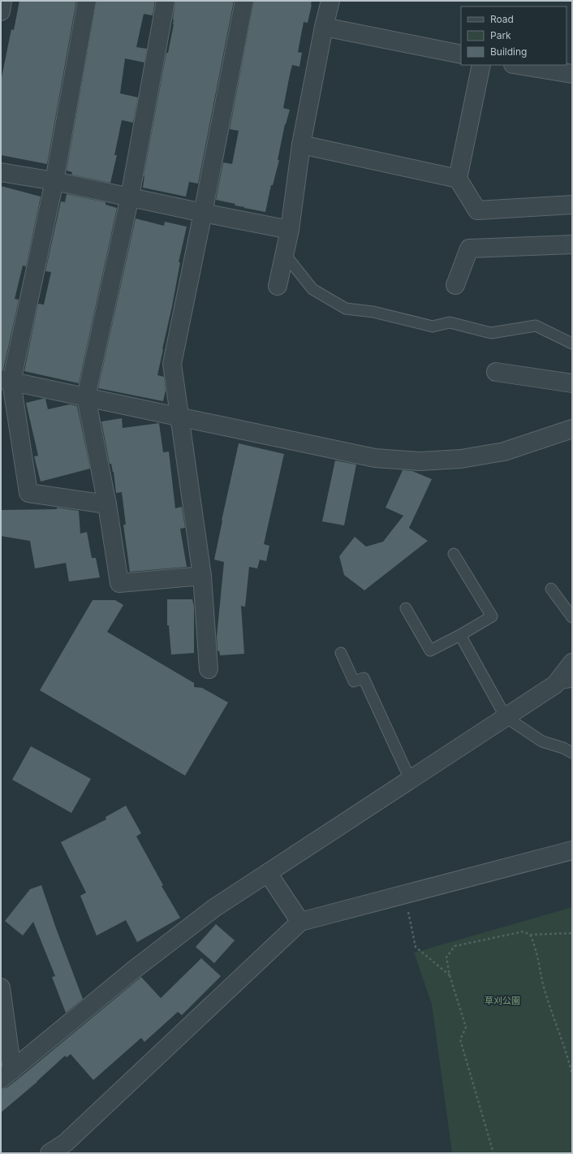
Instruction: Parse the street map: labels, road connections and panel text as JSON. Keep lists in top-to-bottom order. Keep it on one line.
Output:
{"parks":["草刈公園"],"legend":["Road","Park","Building"]}
